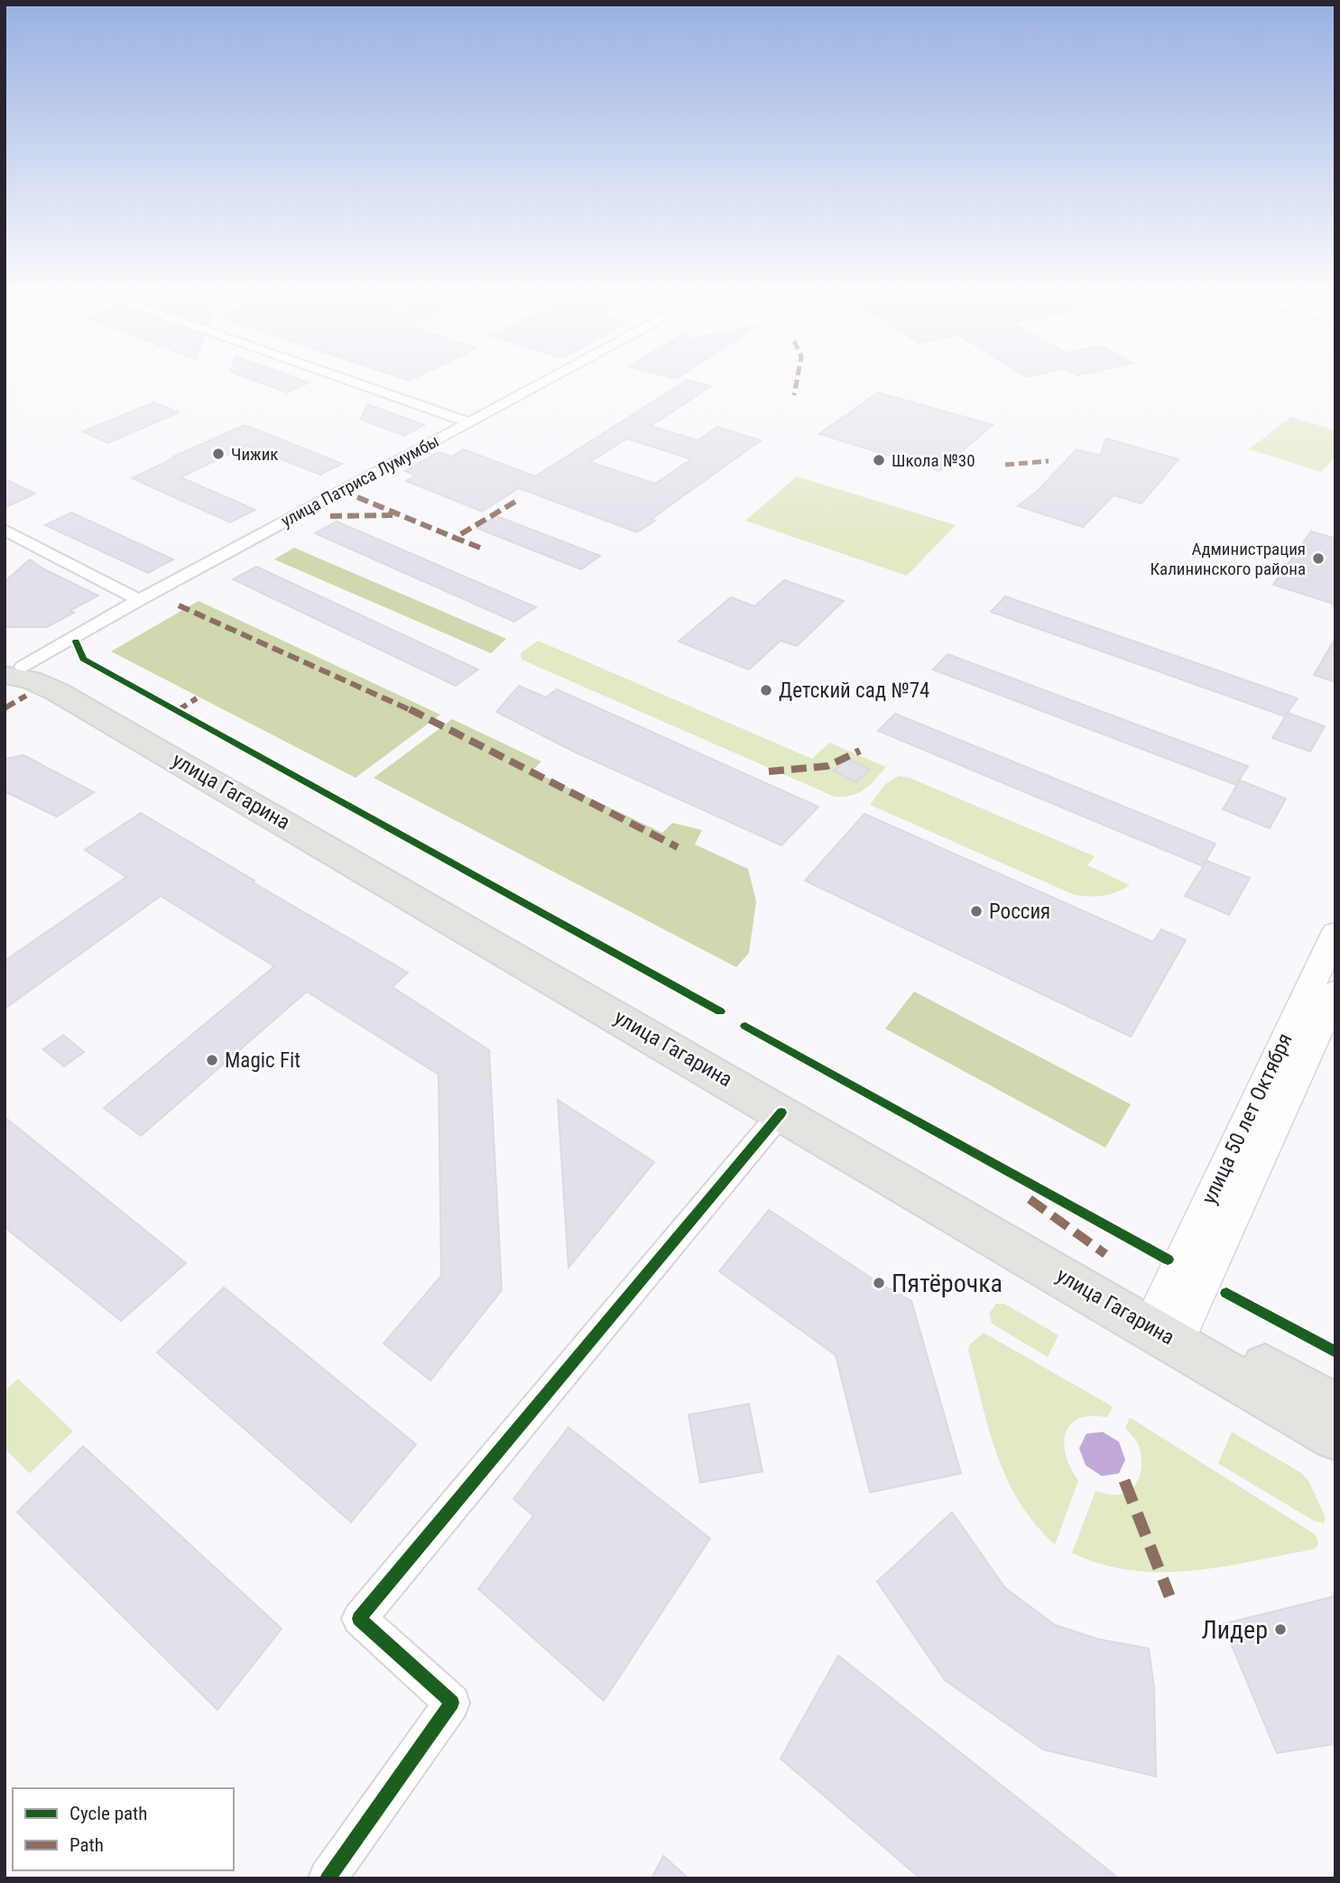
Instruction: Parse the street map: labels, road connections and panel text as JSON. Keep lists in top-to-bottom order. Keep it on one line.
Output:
{"streets":{"main road":["улица Гагарина"],"street":["улица Патриса Лумумбы","улица 50 лет Октября"]},"crossings":[["улица Патриса Лумумбы","улица Гагарина"],["улица Гагарина","улица 50 лет Октября"]],"places":["Чижик","Школа №30","Администрация Калининского района","Детский сад №74","Россия","Magic Fit","Пятёрочка","Лидер"],"legend":["Cycle path","Path"]}
